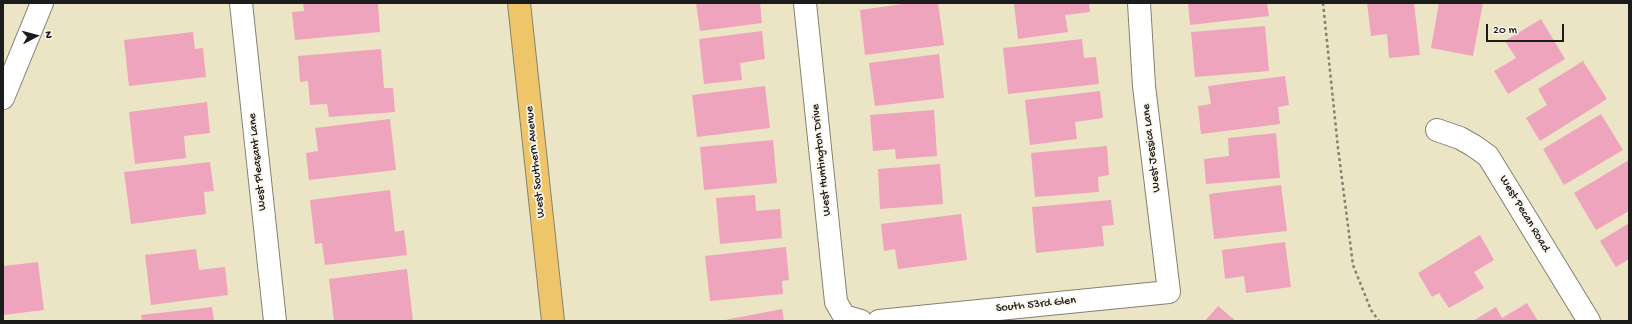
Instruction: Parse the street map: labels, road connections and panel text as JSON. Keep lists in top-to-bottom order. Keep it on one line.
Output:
{"streets":{"main road":["West Southern Avenue"],"street":["West Jessica Lane","West Huntington Drive","West Pleasant Lane","West Pecan Road","South 53rd Glen"]},"crossings":[["West Jessica Lane","South 53rd Glen"]],"scale_bar":"20 m","north":"right"}
